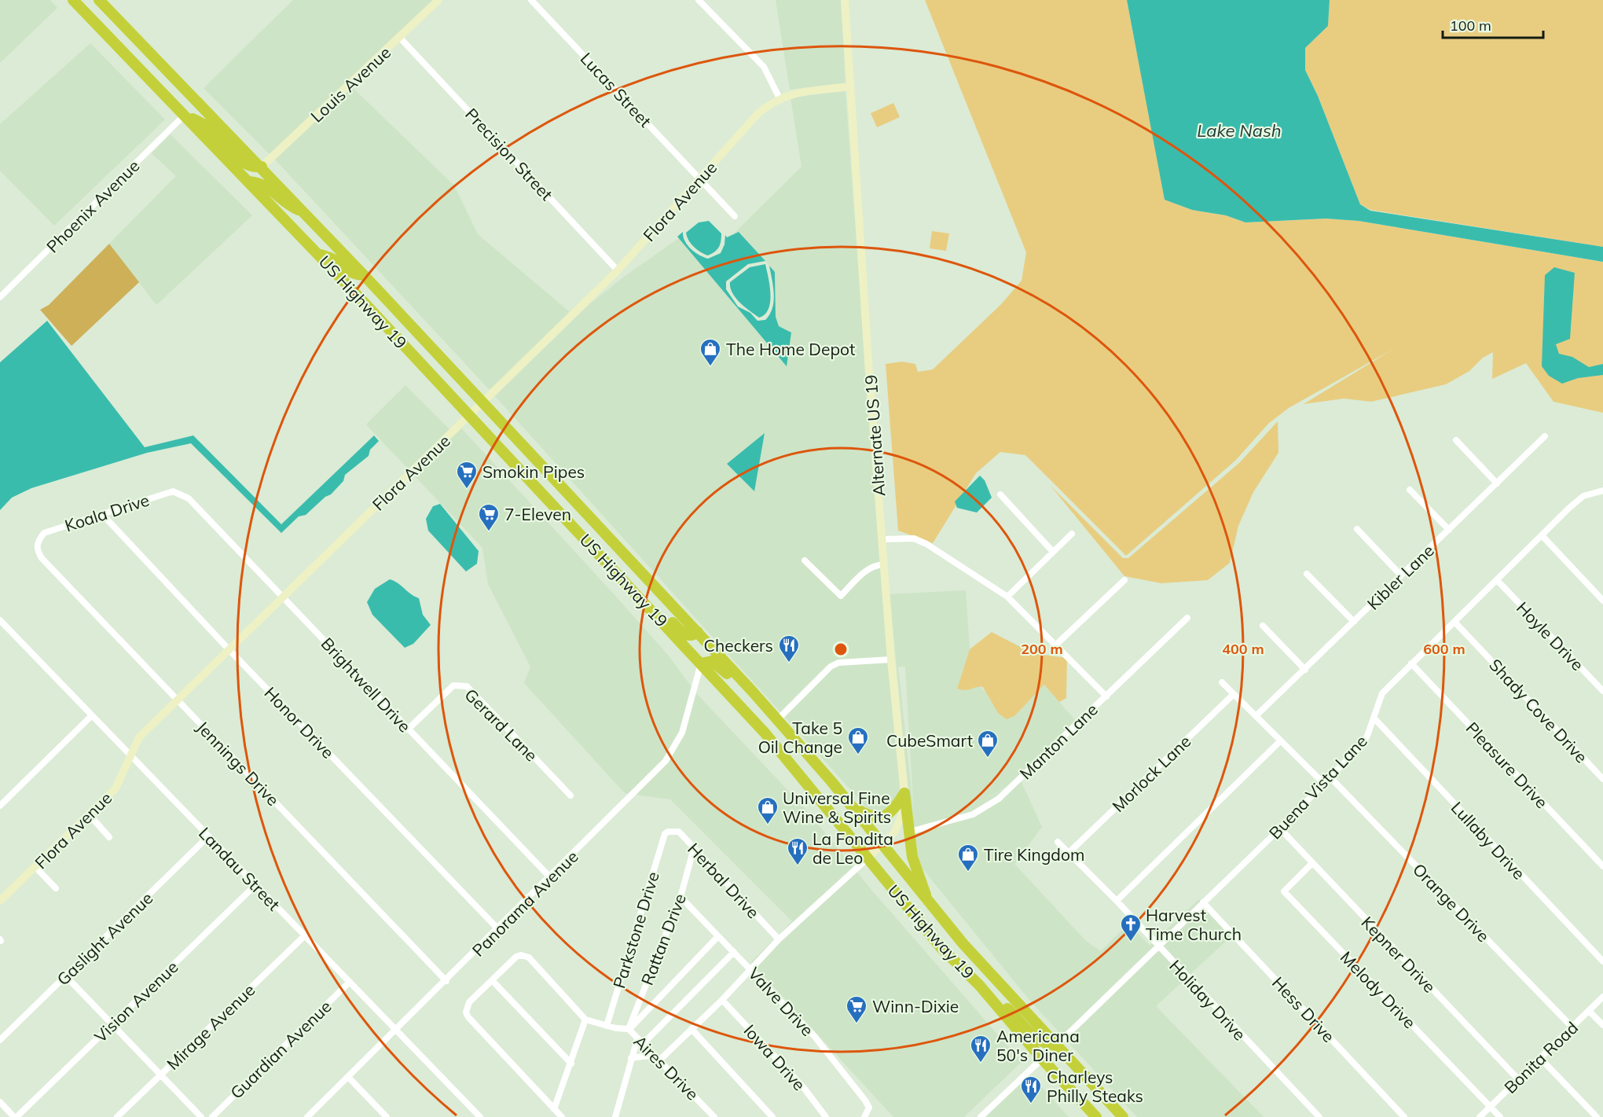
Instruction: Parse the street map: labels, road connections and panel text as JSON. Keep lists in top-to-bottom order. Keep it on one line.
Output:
{"streets":{"highway":["US Highway 19"],"street":["Louis Avenue","Lucas Street","Precision Street","Flora Avenue","Phoenix Avenue","Alternate US 19","Koala Drive","Kibler Lane","Hoyle Drive","Brightwell Drive","Shady Cove Drive","Honor Drive","Gerard Lane","Manton Lane","Jennings Drive","Pleasure Drive","Morlock Lane","Buena Vista Lane","Lullaby Drive","Landau Street","Herbal Drive","Orange Drive","Panorama Avenue","Parkstone Drive","Gaslight Avenue","Rattan Drive","Kepner Drive","Melody Drive","Holiday Drive","Vision Avenue","Valve Drive","Hess Drive","Mirage Avenue","Guardian Avenue","Iowa Drive","Bonita Road","Aires Drive"]},"crossings":[["Louis Avenue","Precision Street"],["Louis Avenue","US Highway 19"],["Lucas Street","Flora Avenue"],["Precision Street","Flora Avenue"],["Flora Avenue","US Highway 19"],["Flora Avenue","Alternate US 19"],["Flora Avenue","Brightwell Drive"],["Flora Avenue","Honor Drive"],["Flora Avenue","Jennings Drive"],["Flora Avenue","Landau Street"],["Phoenix Avenue","US Highway 19"],["US Highway 19","Alternate US 19"],["US Highway 19","Buena Vista Lane"],["US Highway 19","Panorama Avenue"],["Koala Drive","Brightwell Drive"],["Koala Drive","Honor Drive"],["Koala Drive","Jennings Drive"],["Hoyle Drive","Buena Vista Lane"],["Brightwell Drive","Gerard Lane"],["Brightwell Drive","Panorama Avenue"],["Shady Cove Drive","Buena Vista Lane"],["Honor Drive","Panorama Avenue"],["Jennings Drive","Panorama Avenue"],["Pleasure Drive","Buena Vista Lane"],["Morlock Lane","Holiday Drive"],["Buena Vista Lane","Lullaby Drive"],["Buena Vista Lane","Orange Drive"],["Buena Vista Lane","Kepner Drive"],["Buena Vista Lane","Holiday Drive"],["Buena Vista Lane","Hess Drive"],["Landau Street","Panorama Avenue"],["Landau Street","Gaslight Avenue"],["Landau Street","Vision Avenue"],["Landau Street","Mirage Avenue"],["Landau Street","Guardian Avenue"],["Herbal Drive","Parkstone Drive"],["Herbal Drive","Rattan Drive"],["Orange Drive","Bonita Road"],["Parkstone Drive","Aires Drive"],["Rattan Drive","Valve Drive"],["Rattan Drive","Aires Drive"],["Kepner Drive","Melody Drive"],["Kepner Drive","Bonita Road"],["Melody Drive","Bonita Road"]],"water":["Lake Nash"],"places":{"shop":["The Home Depot","Take 5 Oil Change","CubeSmart","Universal Fine Wine & Spirits","Tire Kingdom"],"supermarket":["Smokin Pipes","7-Eleven","Winn-Dixie"],"restaurant":["Checkers","La Fondita de Leo","Americana 50's Diner","Charleys Philly Steaks"],"church":["Harvest Time Church"]},"scale_bar":"100 m","rings":["200 m","400 m","600 m"]}
